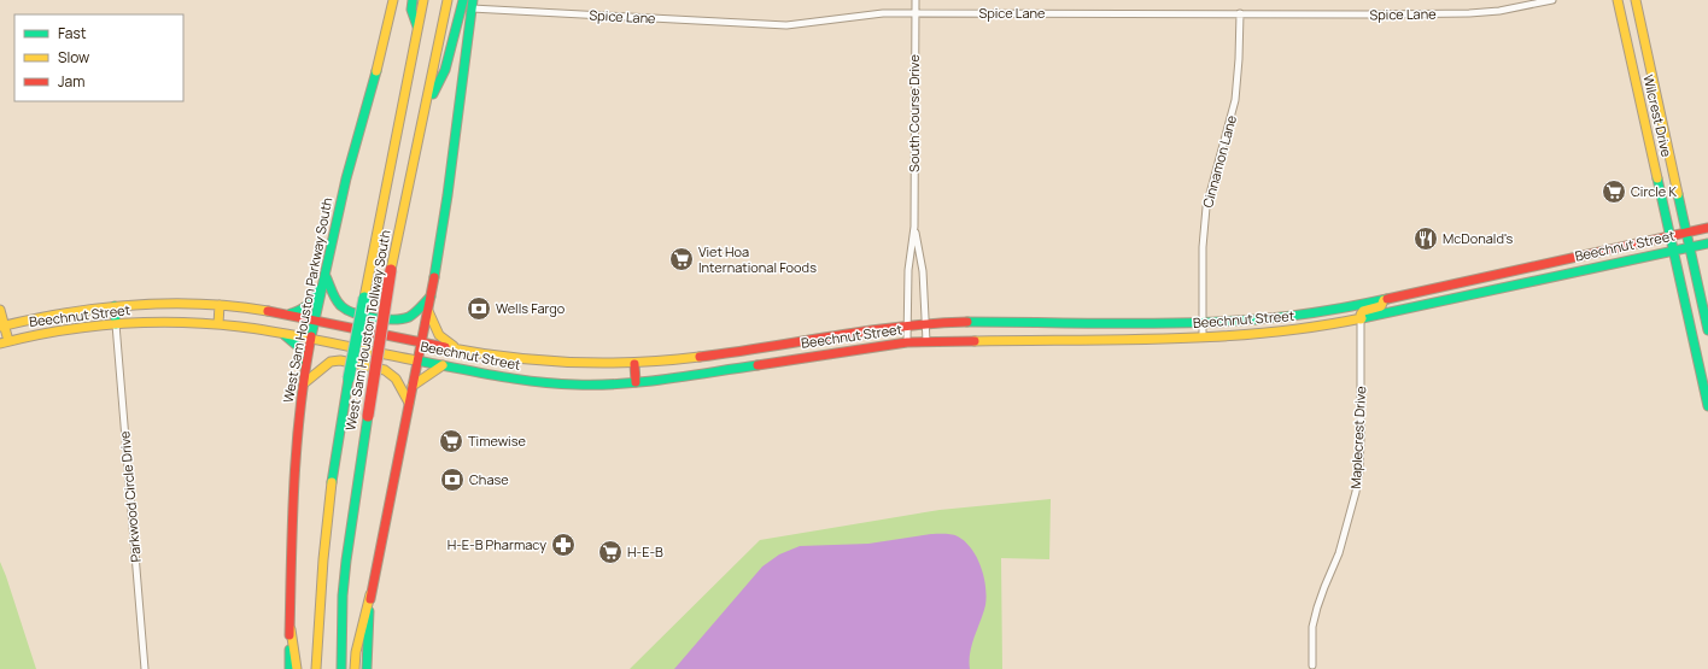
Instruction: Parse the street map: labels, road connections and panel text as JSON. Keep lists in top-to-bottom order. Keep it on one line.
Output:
{"streets":{"main road":["Wilcrest Drive","Beechnut Street","West Sam Houston Parkway South","West Sam Houston Tollway South"],"street":["Spice Lane","South Course Drive","Cinnamon Lane","Maplecrest Drive","Parkwood Circle Drive"]},"crossings":[["Spice Lane","South Course Drive"],["Spice Lane","Cinnamon Lane"],["South Course Drive","Beechnut Street"],["Wilcrest Drive","Beechnut Street"],["Cinnamon Lane","Beechnut Street"],["Beechnut Street","West Sam Houston Parkway South"],["Beechnut Street","Maplecrest Drive"],["Beechnut Street","Parkwood Circle Drive"]],"places":{"supermarket":["Circle K","Viet Hoa International Foods","Timewise","H-E-B"],"restaurant":["McDonald's"],"bank":["Wells Fargo","Chase"],"pharmacy":["H-E-B Pharmacy"]},"legend":["Fast","Slow","Jam"]}
